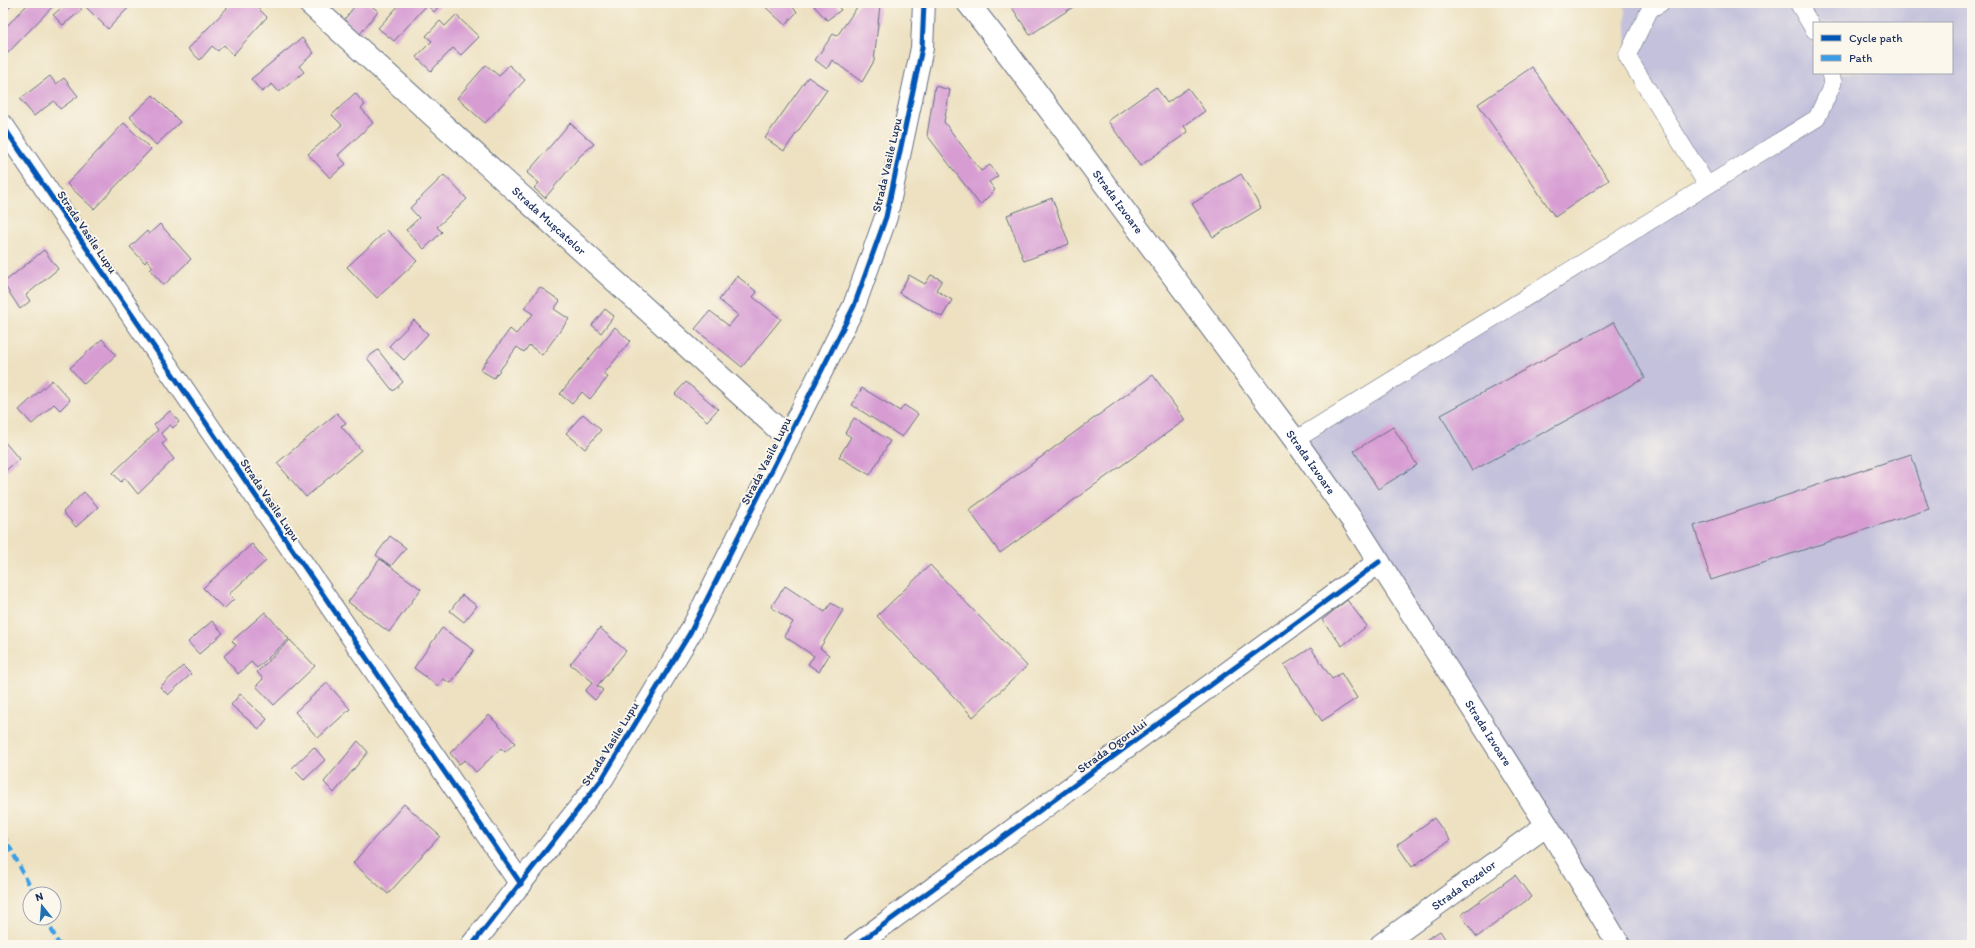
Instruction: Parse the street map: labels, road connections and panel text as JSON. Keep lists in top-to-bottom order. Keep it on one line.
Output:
{"streets":{"street":["Strada Vasile Lupu","Strada Izvoare","Strada Mușcatelor","Strada Ogorului","Strada Rozelor"]},"crossings":[["Strada Vasile Lupu","Strada Mușcatelor"],["Strada Izvoare","Strada Ogorului"],["Strada Izvoare","Strada Rozelor"]],"legend":["Cycle path","Path"],"north":"top"}
